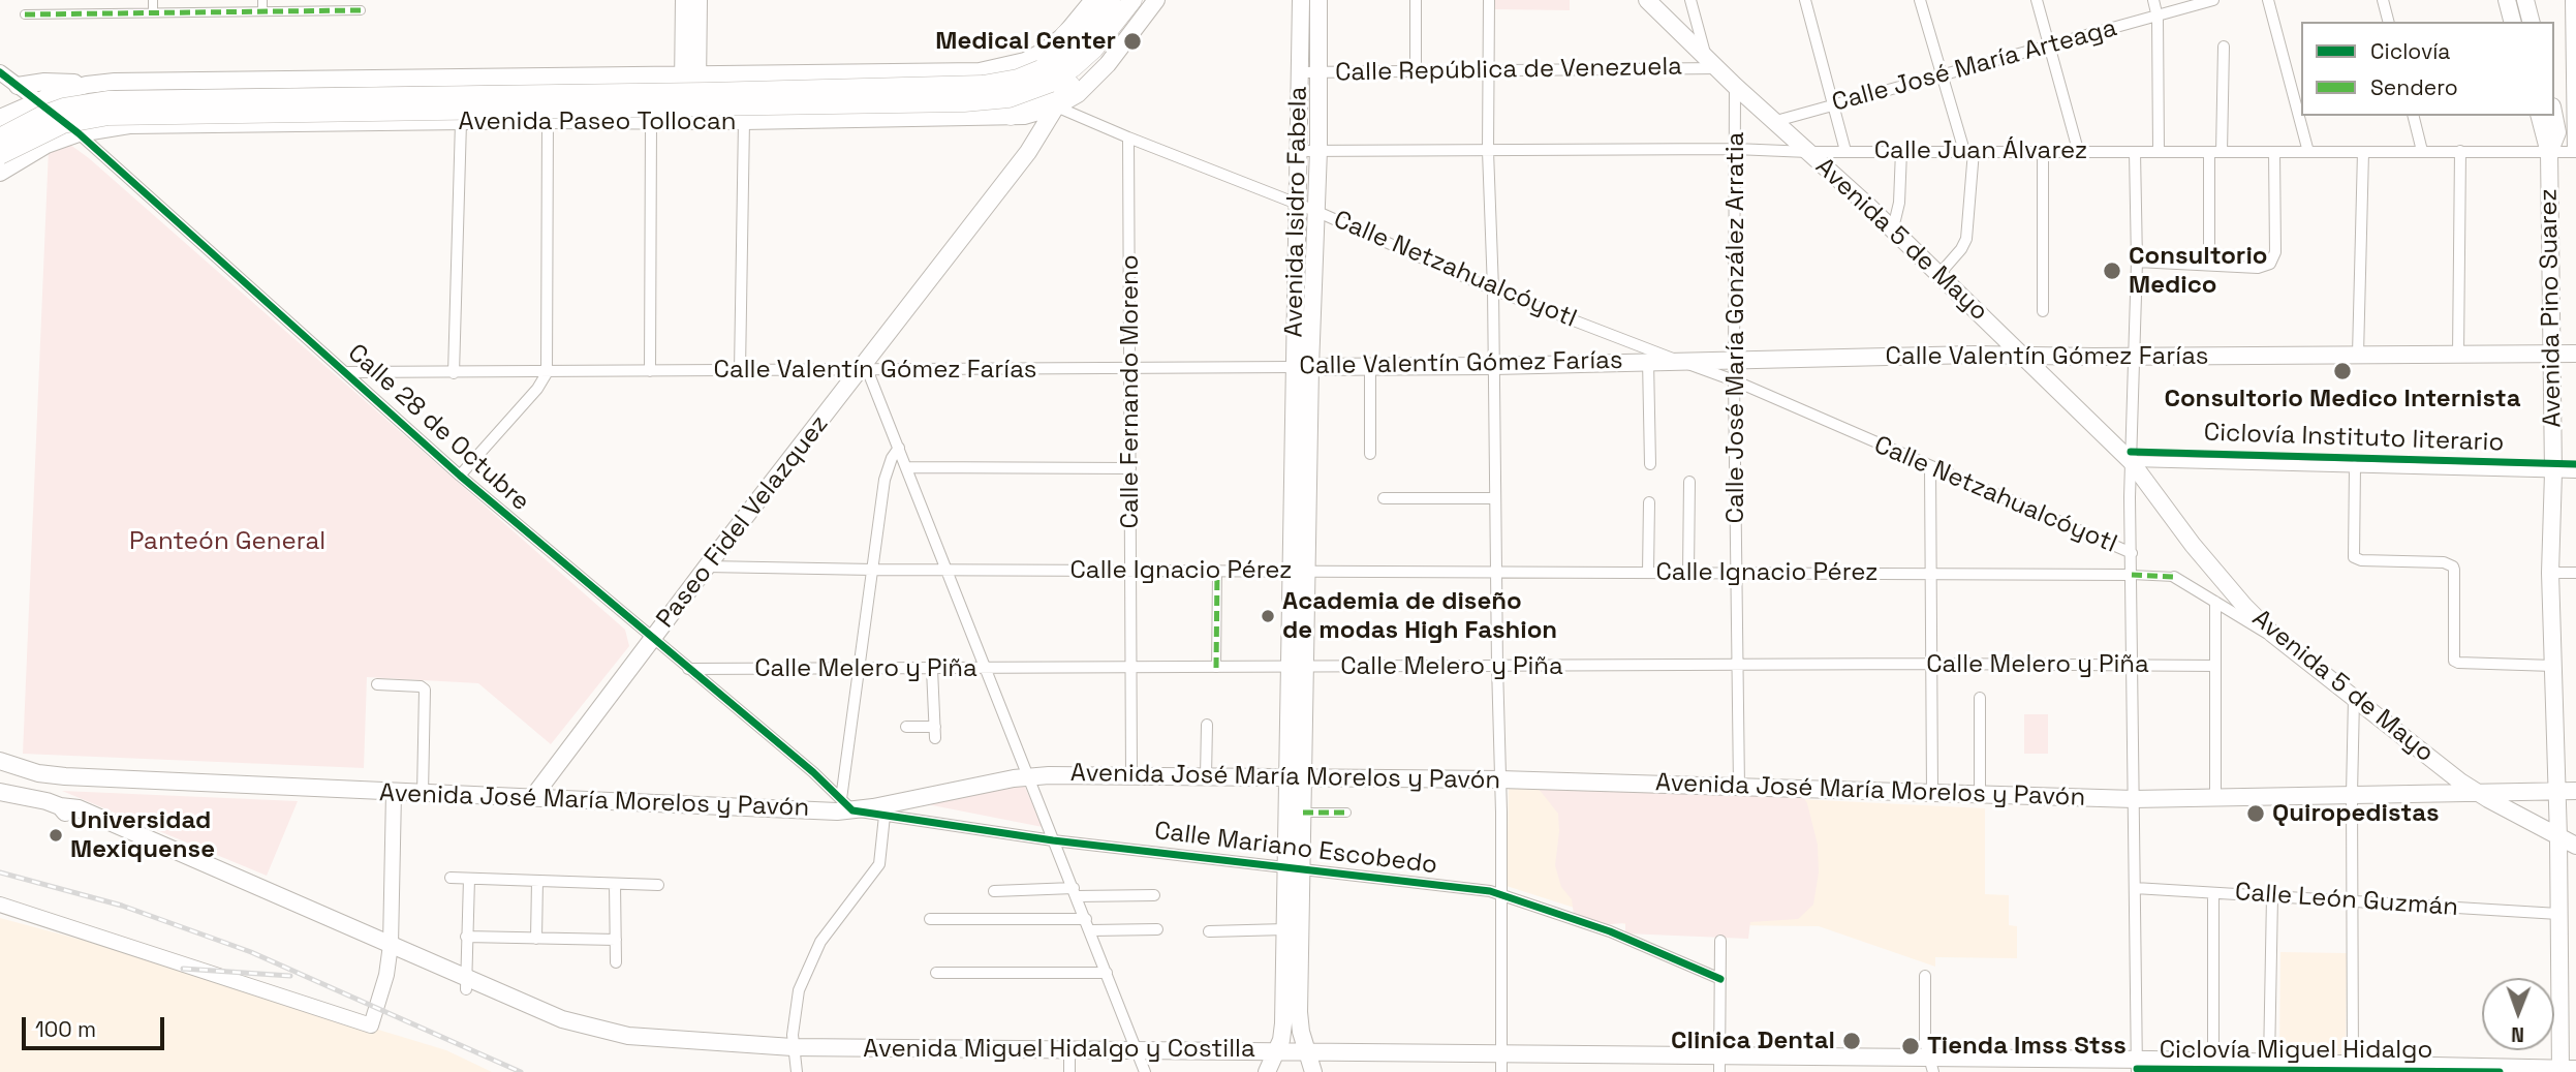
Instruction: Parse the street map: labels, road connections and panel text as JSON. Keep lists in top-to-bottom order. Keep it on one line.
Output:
{"streets":{"highway":["Avenida Paseo Tollocan"],"main road":["Avenida Isidro Fabela","Avenida 5 de Mayo","Avenida Pino Suarez","Calle Valentín Gómez Farías","Paseo Fidel Velazquez","Avenida José María Morelos y Pavón","Avenida Miguel Hidalgo y Costilla"],"street":["Calle José María Arteaga","Calle República de Venezuela","Calle Juan Álvarez","Calle Netzahualcóyotl","Calle José María González Arratia","Calle Fernando Moreno","Calle 28 de Octubre","Calle Ignacio Pérez","Calle Melero y Piña","Calle Mariano Escobedo","Calle León Guzmán"],"cycle path":["Ciclovía Instituto literario","Ciclovía Miguel Hidalgo"]},"crossings":[["Calle José María Arteaga","Avenida 5 de Mayo"],["Calle República de Venezuela","Avenida Isidro Fabela"],["Calle República de Venezuela","Avenida 5 de Mayo"],["Avenida Paseo Tollocan","Calle Netzahualcóyotl"],["Avenida Paseo Tollocan","Calle 28 de Octubre"],["Avenida Paseo Tollocan","Paseo Fidel Velazquez"],["Calle Juan Álvarez","Avenida Isidro Fabela"],["Calle Juan Álvarez","Avenida 5 de Mayo"],["Calle Juan Álvarez","Avenida Pino Suarez"],["Calle Juan Álvarez","Calle José María González Arratia"],["Avenida Isidro Fabela","Calle Netzahualcóyotl"],["Avenida Isidro Fabela","Calle Valentín Gómez Farías"],["Avenida Isidro Fabela","Calle Ignacio Pérez"],["Avenida Isidro Fabela","Calle Melero y Piña"],["Avenida Isidro Fabela","Avenida José María Morelos y Pavón"],["Avenida Isidro Fabela","Calle Mariano Escobedo"],["Avenida Isidro Fabela","Avenida Miguel Hidalgo y Costilla"],["Avenida 5 de Mayo","Avenida Pino Suarez"],["Avenida 5 de Mayo","Calle José María González Arratia"],["Avenida 5 de Mayo","Calle Valentín Gómez Farías"],["Avenida 5 de Mayo","Avenida José María Morelos y Pavón"],["Calle Netzahualcóyotl","Calle José María González Arratia"],["Calle Netzahualcóyotl","Calle Valentín Gómez Farías"],["Calle Netzahualcóyotl","Calle Fernando Moreno"],["Calle Netzahualcóyotl","Paseo Fidel Velazquez"],["Avenida Pino Suarez","Calle Valentín Gómez Farías"],["Avenida Pino Suarez","Avenida José María Morelos y Pavón"],["Avenida Pino Suarez","Calle León Guzmán"],["Avenida Pino Suarez","Avenida Miguel Hidalgo y Costilla"],["Calle José María González Arratia","Calle Valentín Gómez Farías"],["Calle José María González Arratia","Calle Ignacio Pérez"],["Calle José María González Arratia","Calle Melero y Piña"],["Calle José María González Arratia","Avenida José María Morelos y Pavón"],["Calle Valentín Gómez Farías","Calle Fernando Moreno"],["Calle Valentín Gómez Farías","Calle 28 de Octubre"],["Calle Valentín Gómez Farías","Paseo Fidel Velazquez"],["Calle Fernando Moreno","Calle Ignacio Pérez"],["Calle Fernando Moreno","Calle Melero y Piña"],["Calle Fernando Moreno","Avenida José María Morelos y Pavón"],["Calle 28 de Octubre","Paseo Fidel Velazquez"],["Calle 28 de Octubre","Calle Melero y Piña"],["Calle 28 de Octubre","Avenida José María Morelos y Pavón"],["Calle 28 de Octubre","Calle Mariano Escobedo"],["Paseo Fidel Velazquez","Calle Ignacio Pérez"],["Paseo Fidel Velazquez","Avenida José María Morelos y Pavón"],["Avenida José María Morelos y Pavón","Calle Mariano Escobedo"]],"parks":["Panteón General"],"places":["Medical Center","Consultorio Medico","Consultorio Medico Internista","Academia de diseño de modas High Fashion","Quiropedistas","Universidad Mexiquense","Clinica Dental","Tienda Imss Stss"],"legend":["Ciclovía","Sendero"],"scale_bar":"100 m","north":"bottom"}
